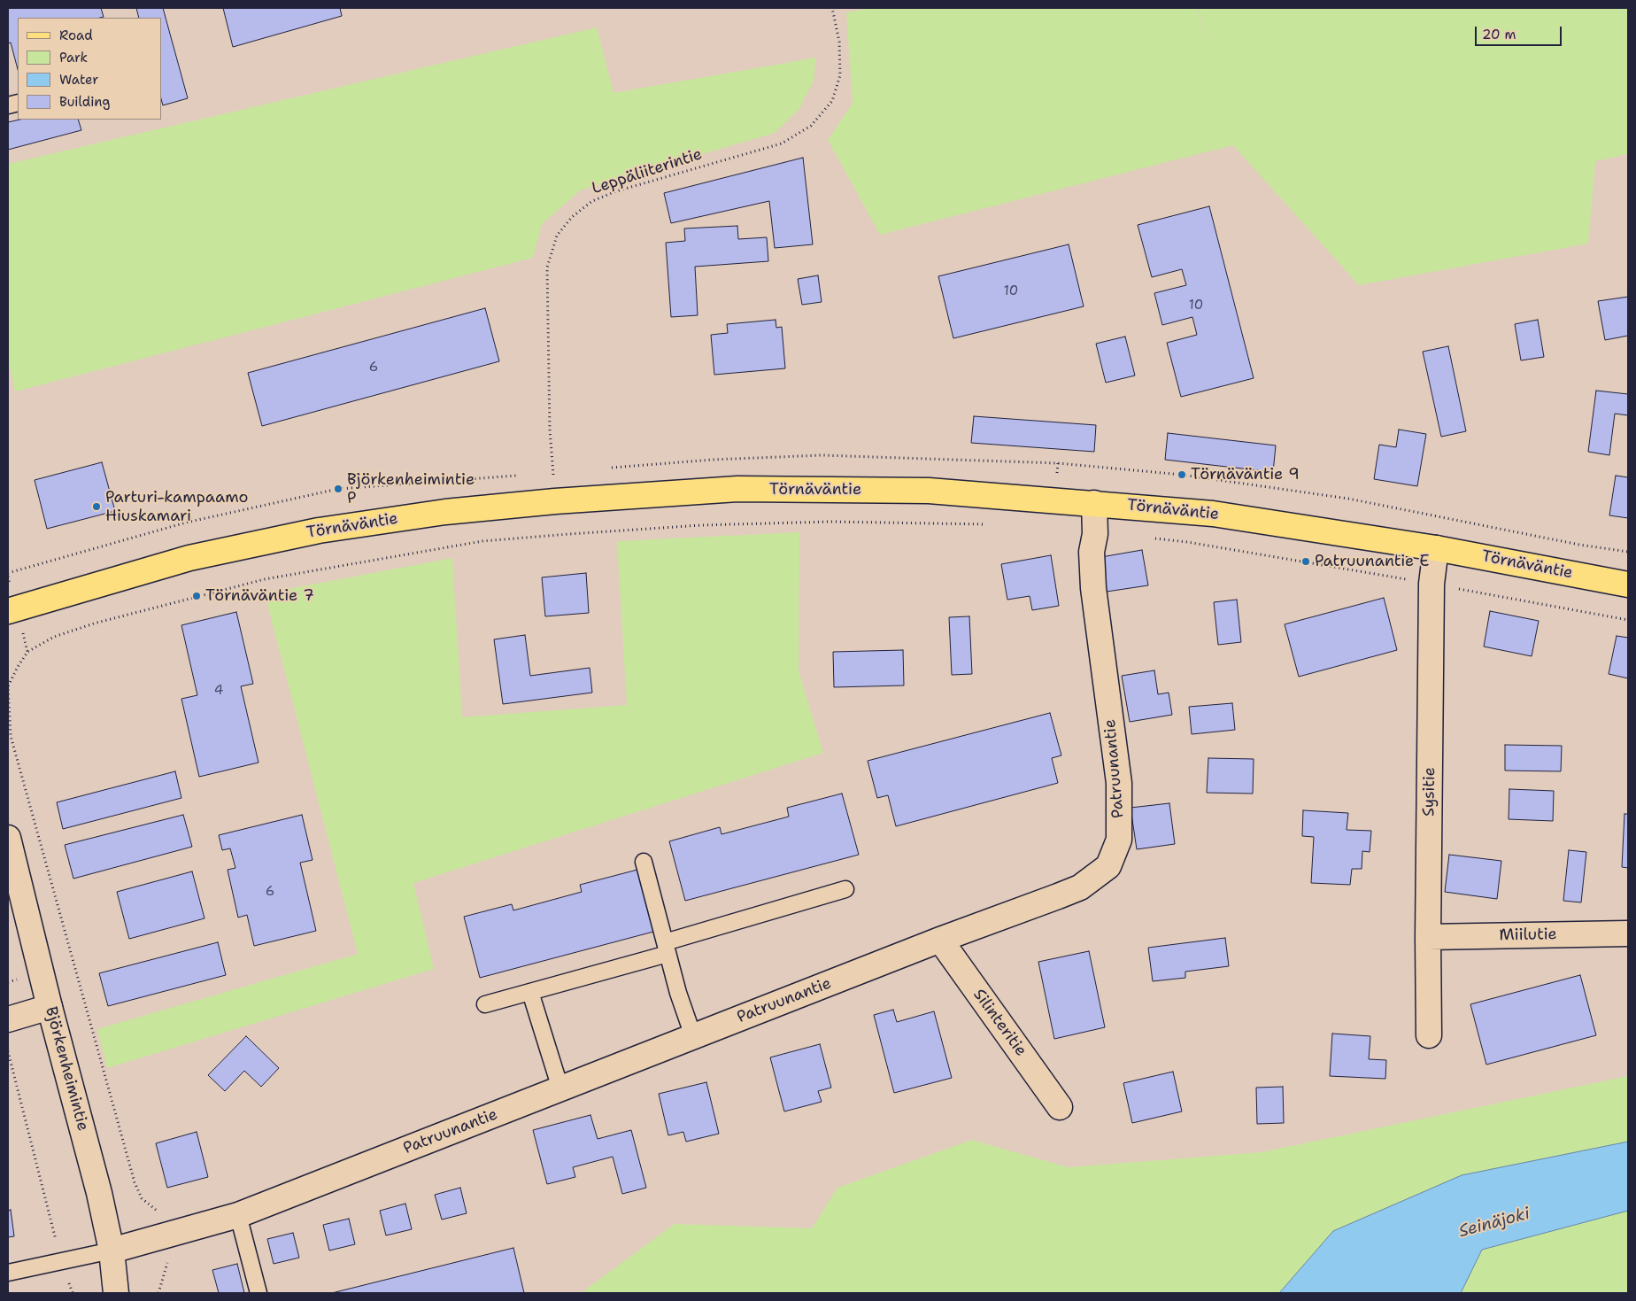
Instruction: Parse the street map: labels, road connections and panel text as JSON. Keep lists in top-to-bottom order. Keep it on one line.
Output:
{"streets":{"main road":["Törnäväntie"],"street":["Patruunantie","Sysitie","Miilutie","Silinteritie","Björkenheimintie"],"path":["Leppäliiterintie"]},"crossings":[["Leppäliiterintie","Törnäväntie"],["Törnäväntie","Patruunantie"],["Törnäväntie","Sysitie"],["Patruunantie","Silinteritie"],["Patruunantie","Björkenheimintie"],["Sysitie","Miilutie"]],"water":["Seinäjoki"],"places":["Törnäväntie 9","Björkenheimintie P","Parturi-kampaamo Hiuskamari","Patruunantie E","Törnäväntie 7"],"house_numbers":["10","10","6","4","6"],"legend":["Road","Park","Water","Building"],"scale_bar":"20 m"}
